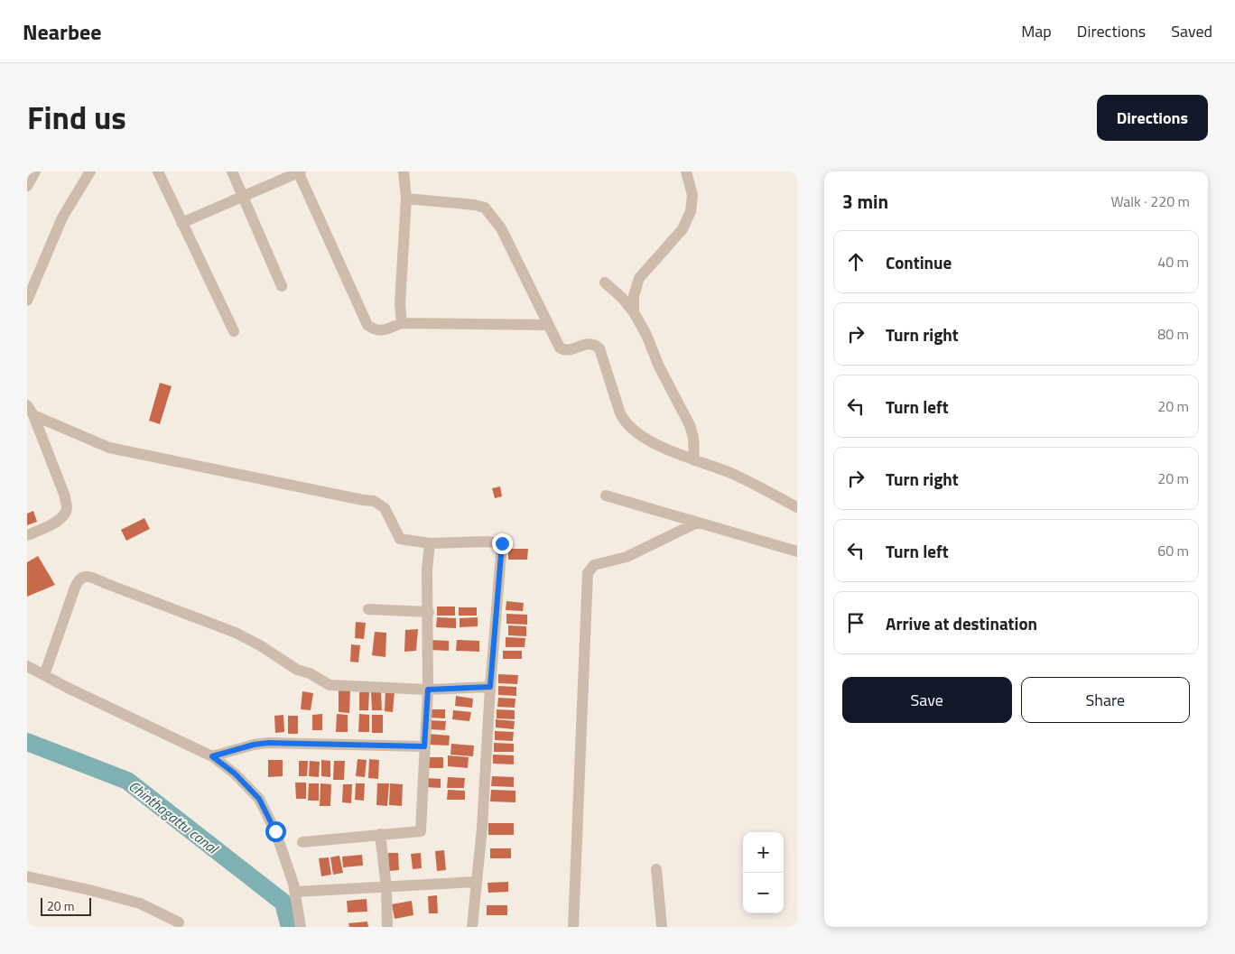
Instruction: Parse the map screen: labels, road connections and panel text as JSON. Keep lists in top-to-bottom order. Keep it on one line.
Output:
{"water":["Chinthagattu canal"],"scale_bar":"20 m","page":{"header":"Nearbee","nav":["Map","Directions","Saved"],"title":"Find us","buttons":["Directions",["Save","Share"]],"heading":["3 min","Walk · 220 m"],"list":[["Continue","40 m"],["Turn right","80 m"],["Turn left","20 m"],["Turn right","20 m"],["Turn left","60 m"],"Arrive at destination"],"map_buttons":["+","−"],"scale":"20 m"}}
